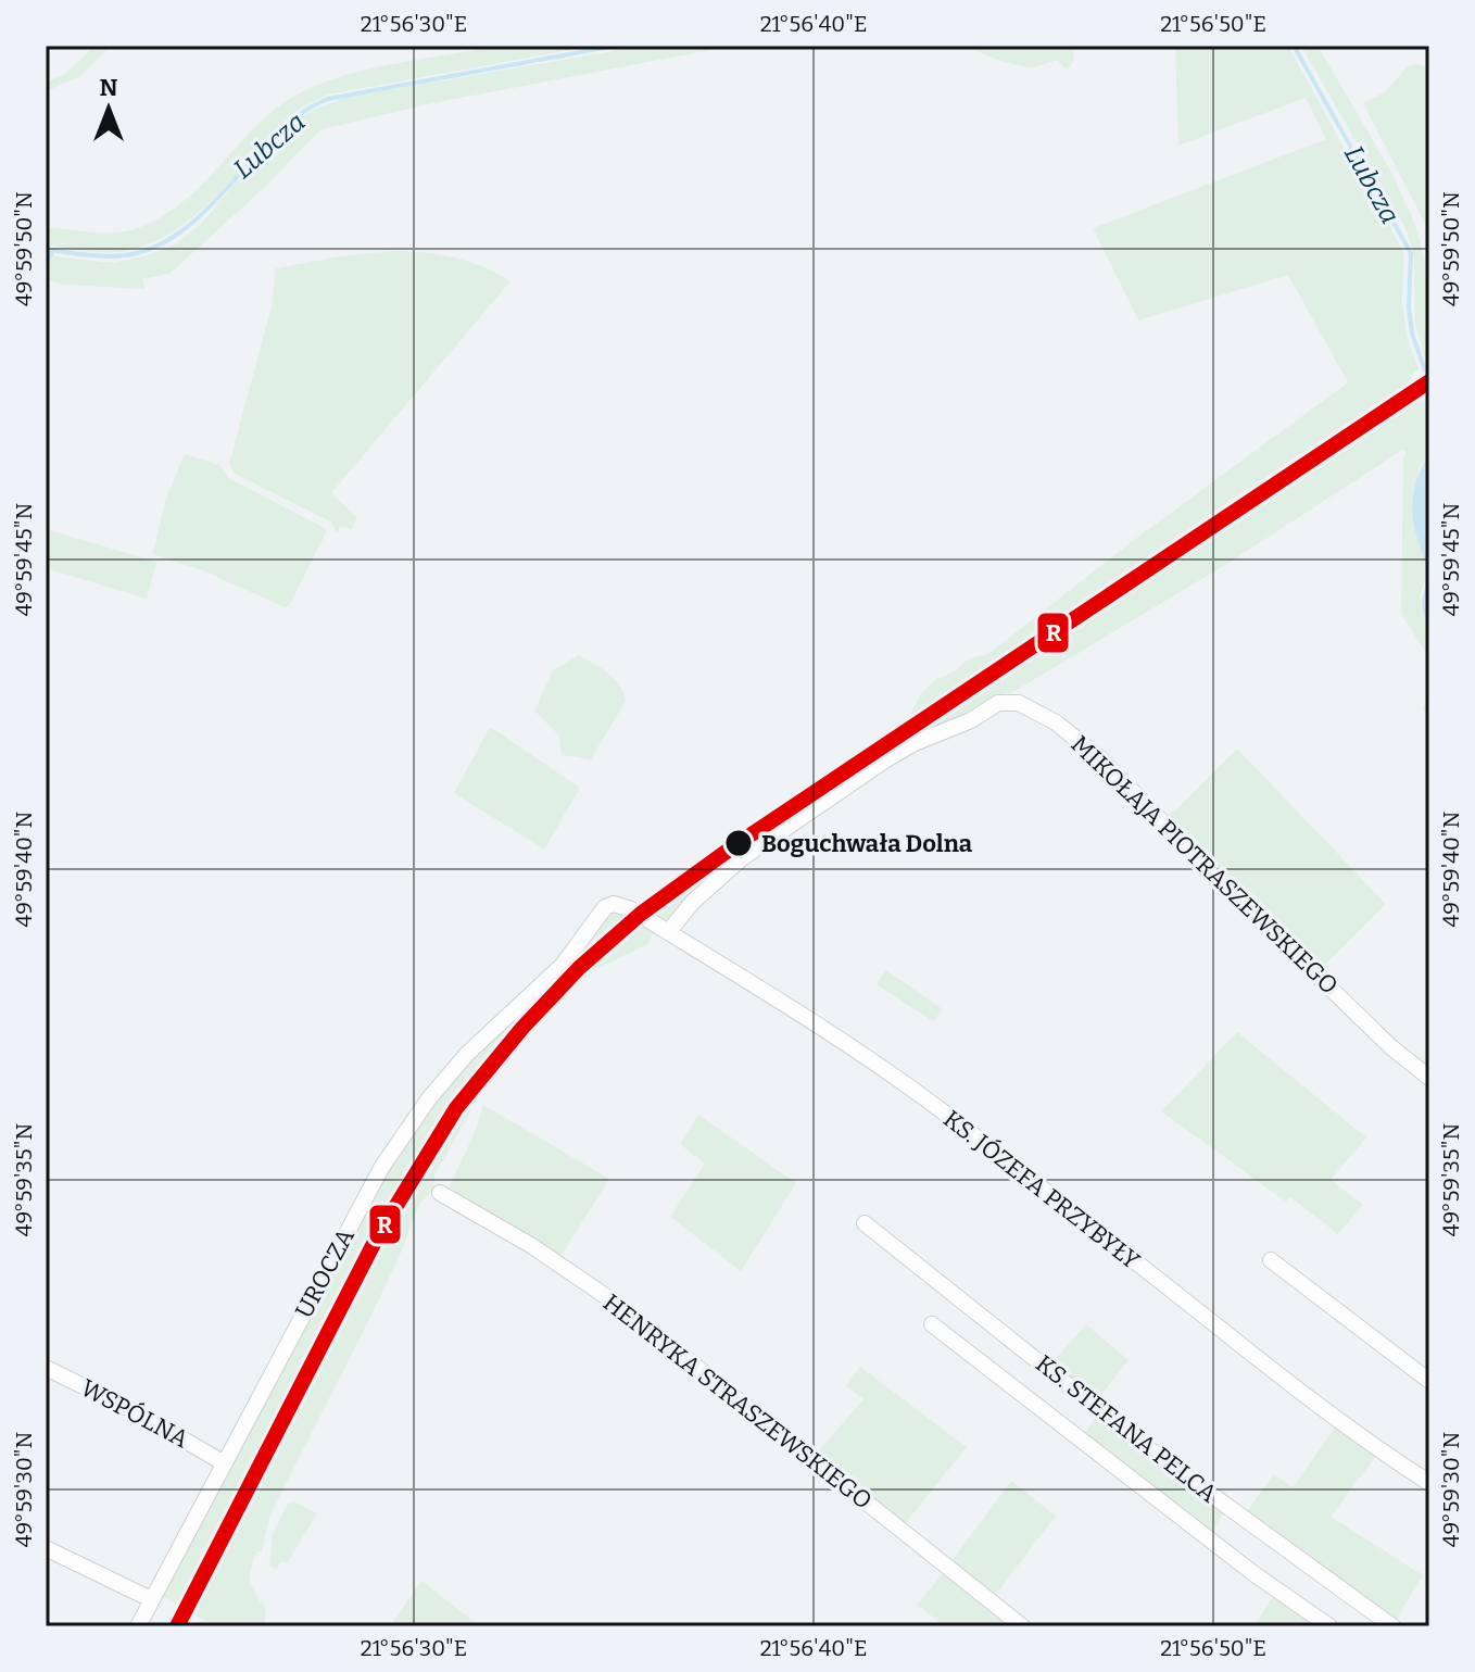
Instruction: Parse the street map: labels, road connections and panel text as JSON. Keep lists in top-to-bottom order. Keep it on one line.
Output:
{"streets":{"street":["MIKOŁAJA PIOTRASZEWSKIEGO","KS. JÓZEFA PRZYBYŁY","UROCZA","HENRYKA STRASZEWSKIEGO","WSPÓLNA","KS. STEFANA PELCA"]},"crossings":[["MIKOŁAJA PIOTRASZEWSKIEGO","KS. JÓZEFA PRZYBYŁY"],["KS. JÓZEFA PRZYBYŁY","UROCZA"],["UROCZA","WSPÓLNA"]],"water":["Lubcza"],"places":["Boguchwała Dolna"],"lines":["transit line R"],"north":"top","coordinates":["21°56'30\"E","21°56'40\"E","21°56'50\"E","49°59'50\"N","49°59'45\"N","49°59'40\"N","49°59'35\"N","49°59'30\"N"]}
